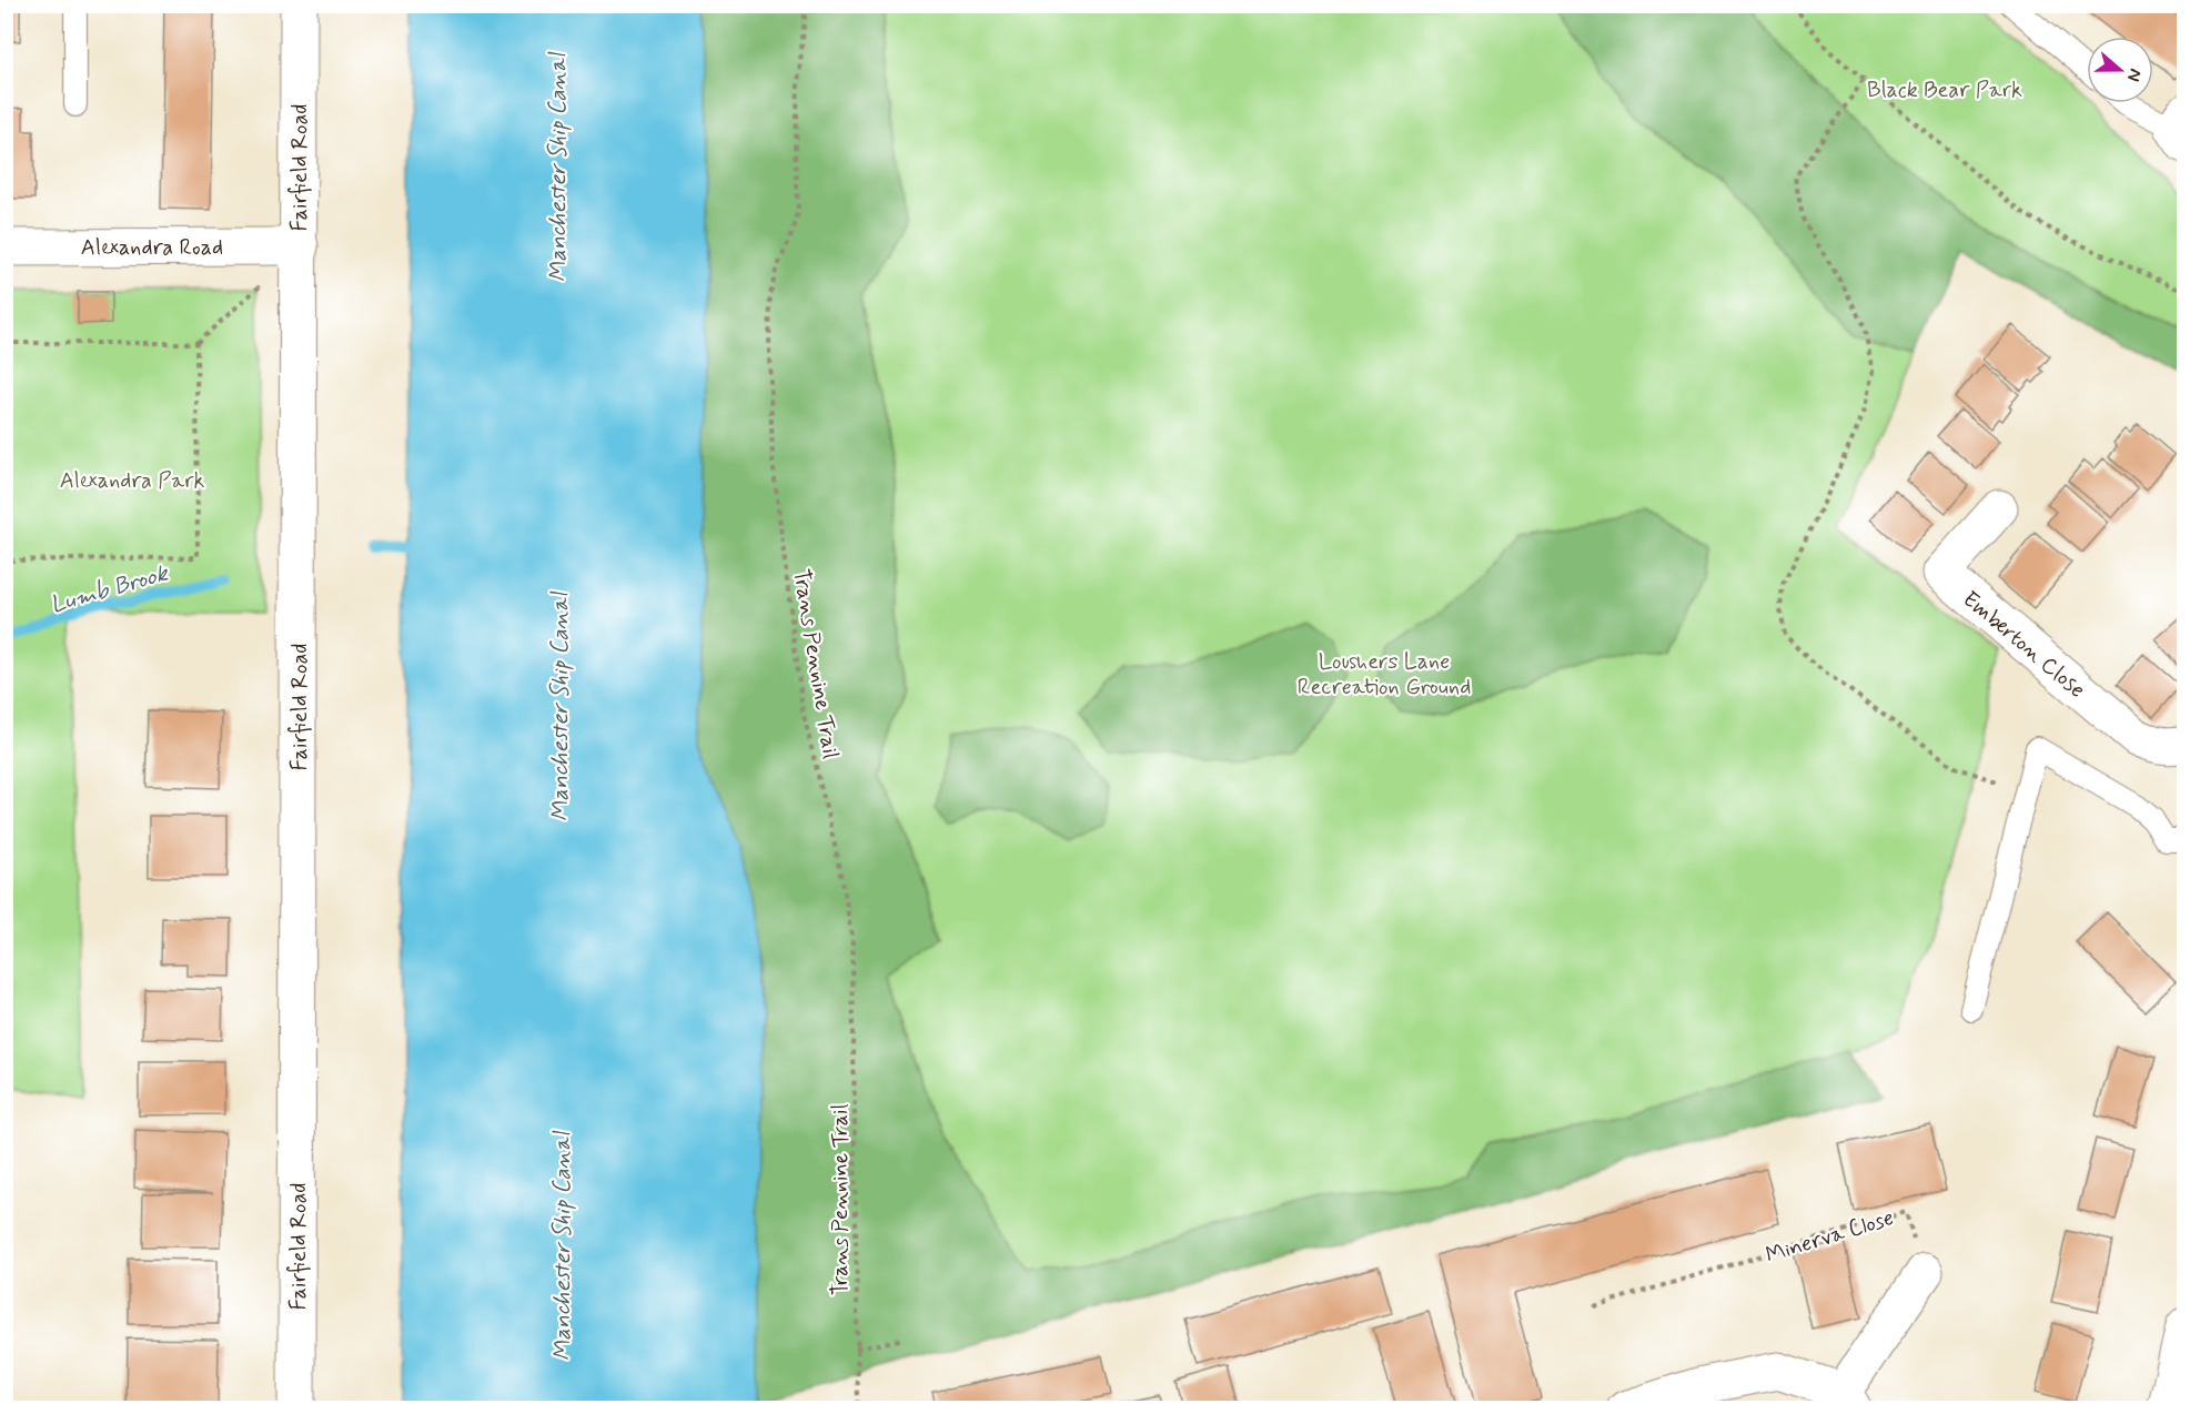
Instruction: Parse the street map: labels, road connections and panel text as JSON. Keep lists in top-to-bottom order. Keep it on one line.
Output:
{"streets":{"main road":["Fairfield Road","Alexandra Road","Emberton Close"],"path":["Trans Pennine Trail","Minerva Close"]},"crossings":[["Fairfield Road","Alexandra Road"]],"water":["Manchester Ship Canal","Lumb Brook"],"parks":["Black Bear Park","Alexandra Park","Loushers Lane Recreation Ground"],"north":"right"}
